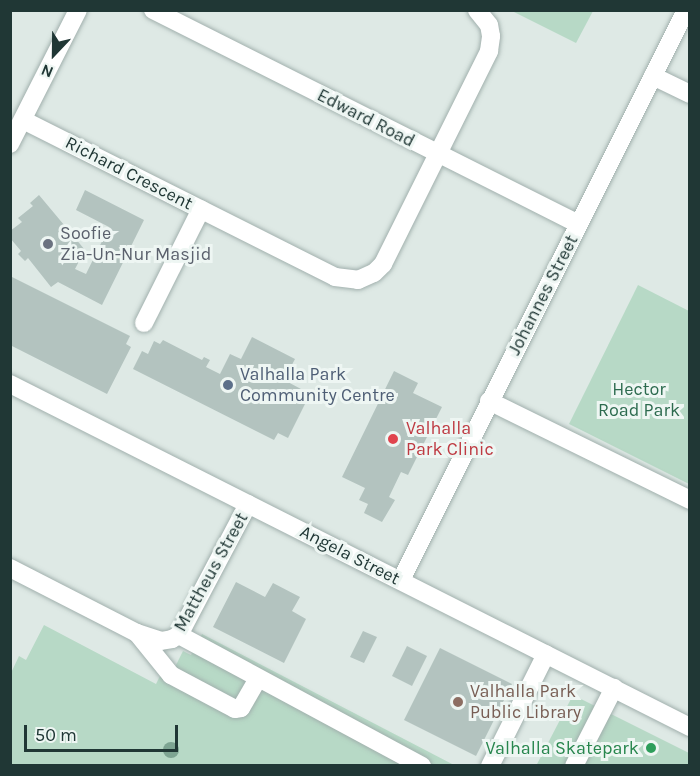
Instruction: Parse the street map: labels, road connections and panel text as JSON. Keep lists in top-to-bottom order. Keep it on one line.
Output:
{"streets":{"street":["Edward Road","Richard Crescent","Johannes Street","Angela Street","Mattheus Street"]},"crossings":[["Edward Road","Richard Crescent"],["Edward Road","Johannes Street"],["Johannes Street","Angela Street"],["Angela Street","Mattheus Street"]],"parks":["Hector Road Park"],"places":["Soofie Zia-Un-Nur Masjid","Valhalla Park Community Centre","Valhalla Park Clinic","Valhalla Park Public Library","Valhalla Skatepark"],"scale_bar":"50 m","north":"bottom"}
